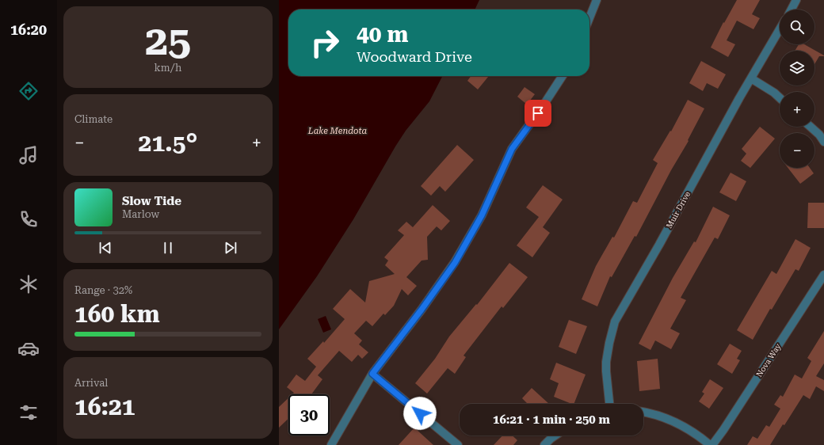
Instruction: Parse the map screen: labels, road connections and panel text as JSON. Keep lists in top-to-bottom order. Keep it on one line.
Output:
{"streets":{"street":["Muir Drive","Nova Way"]},"water":["Lake Mendota"],"page":{"tabs":"16:20","tile":[["25","km/h"],"Climate",["Range · 32%","160 km"],["Arrival","16:21"]],"map_buttons":["+","−"],"turn":["40 m","Woodward Drive"],"heat":["−","21.5°","+"],"song":["Slow Tide","Marlow"],"limit":"30","trip":"16:21 · 1 min · 250 m"}}
